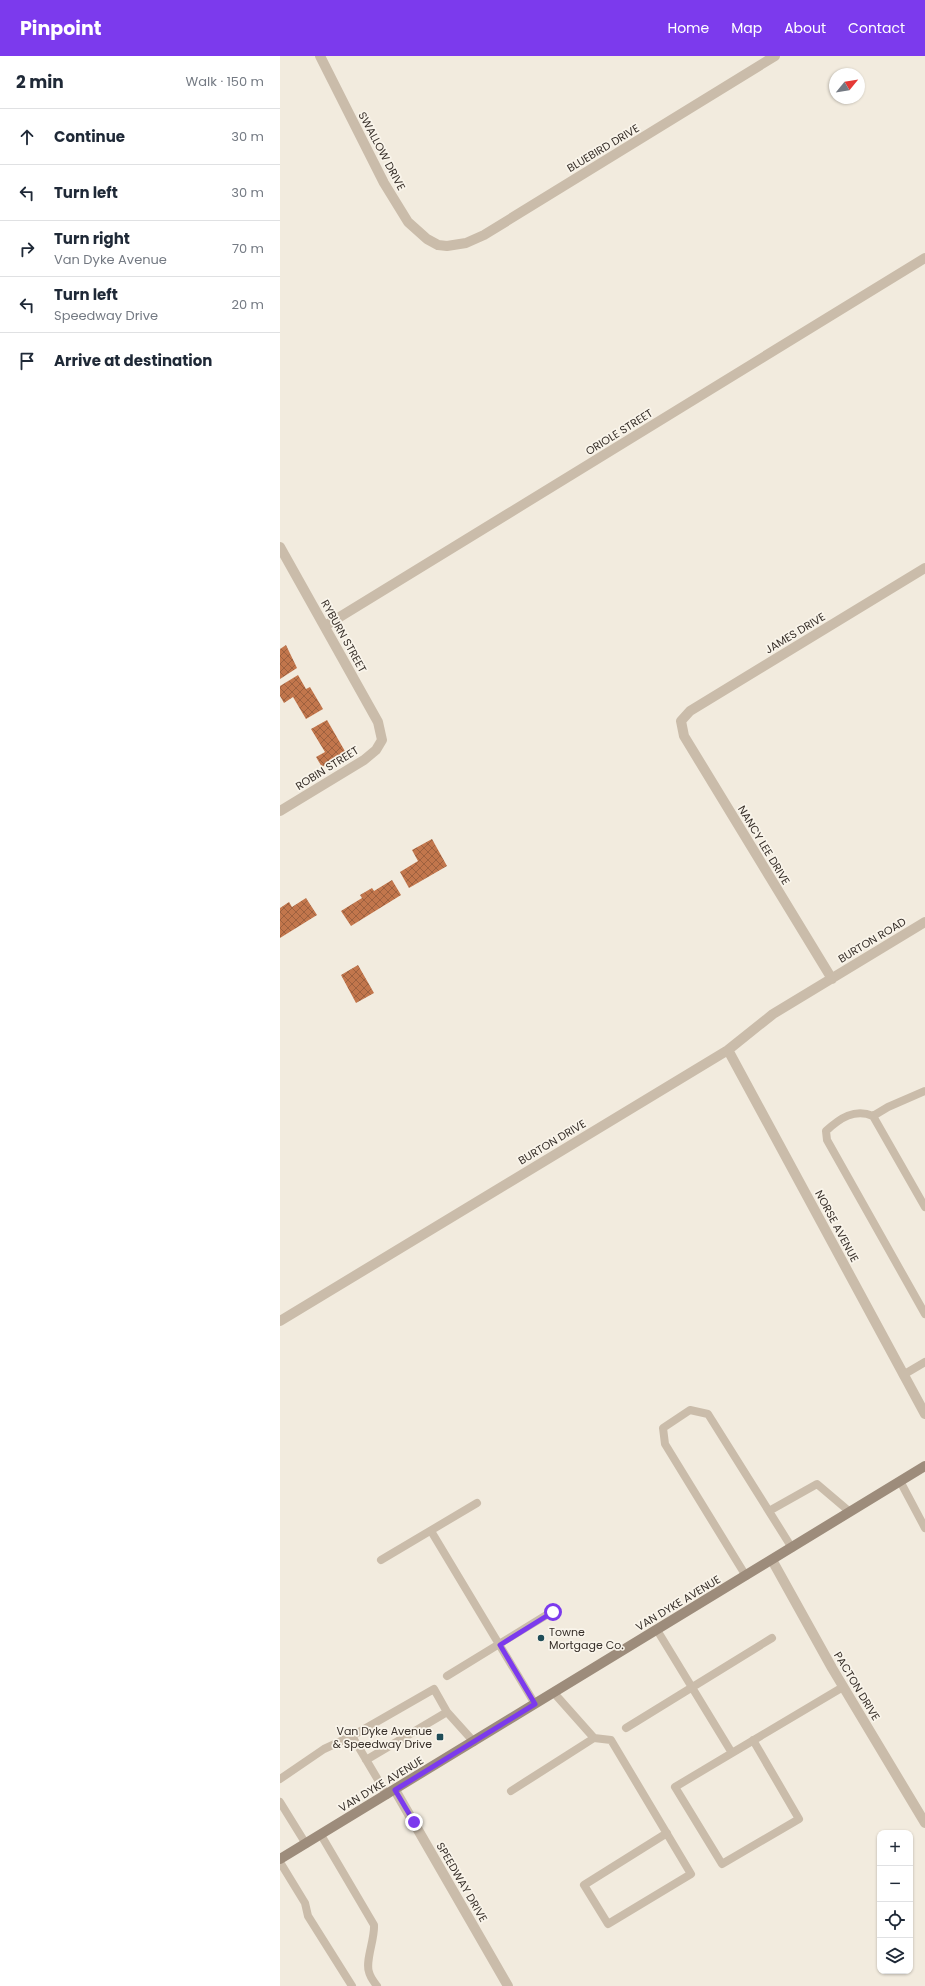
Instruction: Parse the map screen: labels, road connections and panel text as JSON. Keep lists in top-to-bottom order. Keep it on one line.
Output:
{"streets":{"main road":["VAN DYKE AVENUE"],"street":["BLUEBIRD DRIVE","SWALLOW DRIVE","ORIOLE STREET","JAMES DRIVE","RYBURN STREET","ROBIN STREET","NANCY LEE DRIVE","BURTON ROAD","BURTON DRIVE","NORSE AVENUE","PACTON DRIVE","SPEEDWAY DRIVE"]},"crossings":[["BLUEBIRD DRIVE","SWALLOW DRIVE"],["ORIOLE STREET","RYBURN STREET"],["JAMES DRIVE","NANCY LEE DRIVE"],["RYBURN STREET","ROBIN STREET"],["NANCY LEE DRIVE","BURTON ROAD"],["NANCY LEE DRIVE","BURTON DRIVE"],["BURTON ROAD","BURTON DRIVE"],["BURTON DRIVE","NORSE AVENUE"],["VAN DYKE AVENUE","PACTON DRIVE"],["VAN DYKE AVENUE","SPEEDWAY DRIVE"]],"places":{"other":["Towne Mortgage Co."],"transit":["Van Dyke Avenue & Speedway Drive"]},"north":"top right","page":{"header":"Pinpoint","nav":["Home","Map","About","Contact"],"heading":["2 min","Walk · 150 m"],"list":[["Continue","30 m"],["Turn left","30 m"],["Turn right","Van Dyke Avenue","70 m"],["Turn left","Speedway Drive","20 m"],"Arrive at destination"],"map_buttons":["+","−"]}}
